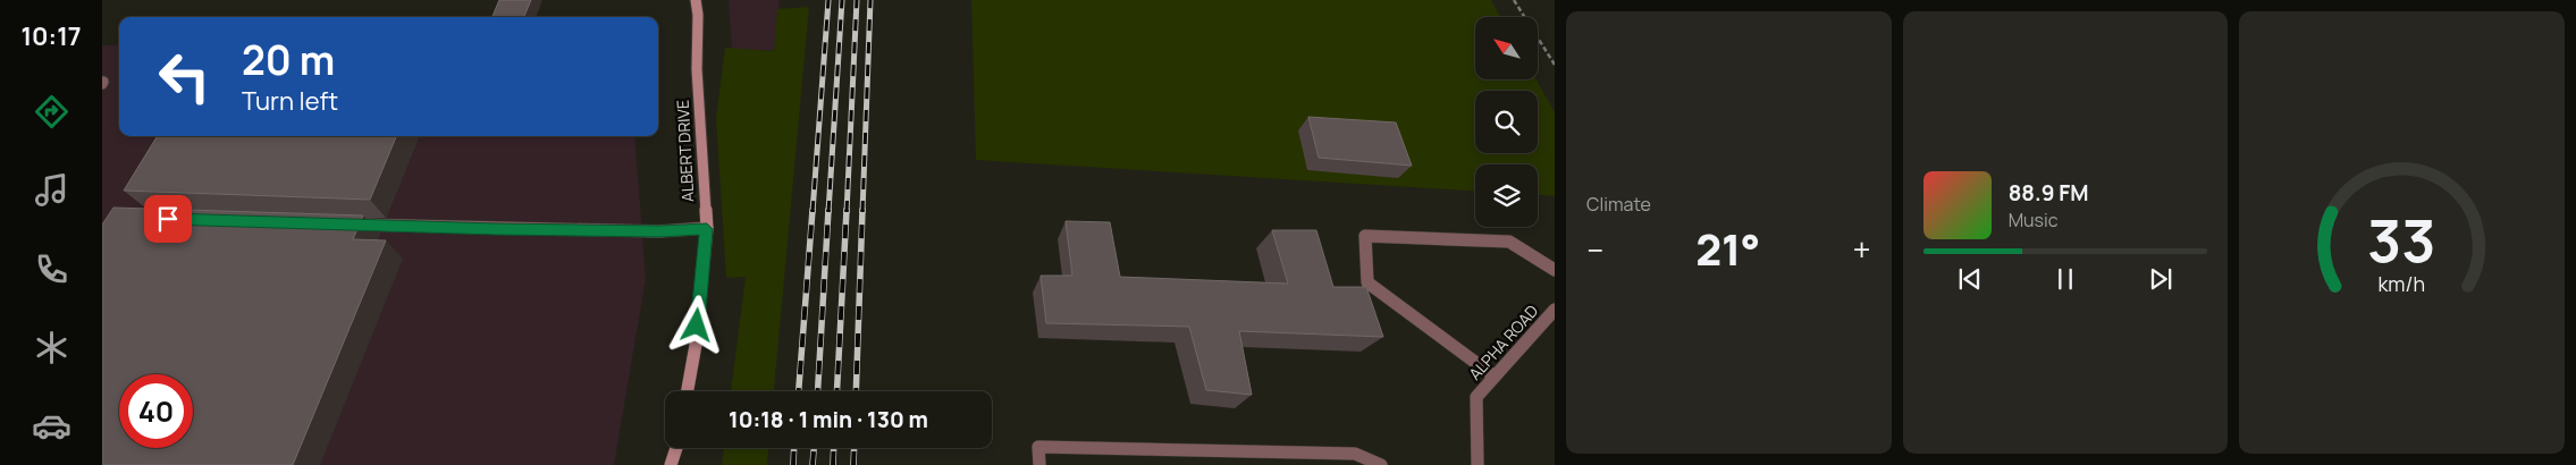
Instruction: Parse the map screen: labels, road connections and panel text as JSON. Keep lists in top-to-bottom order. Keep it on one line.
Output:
{"streets":{"street":["ALBERT DRIVE","ALPHA ROAD"]},"north":"top left","page":{"tabs":"10:17","tile":"Climate","turn":["20 m","Turn left"],"song":["88.9 FM","Music"],"heat":["−","21°","+"],"limit":"40","trip":"10:18 · 1 min · 130 m","gauge":["33","km/h"]}}
